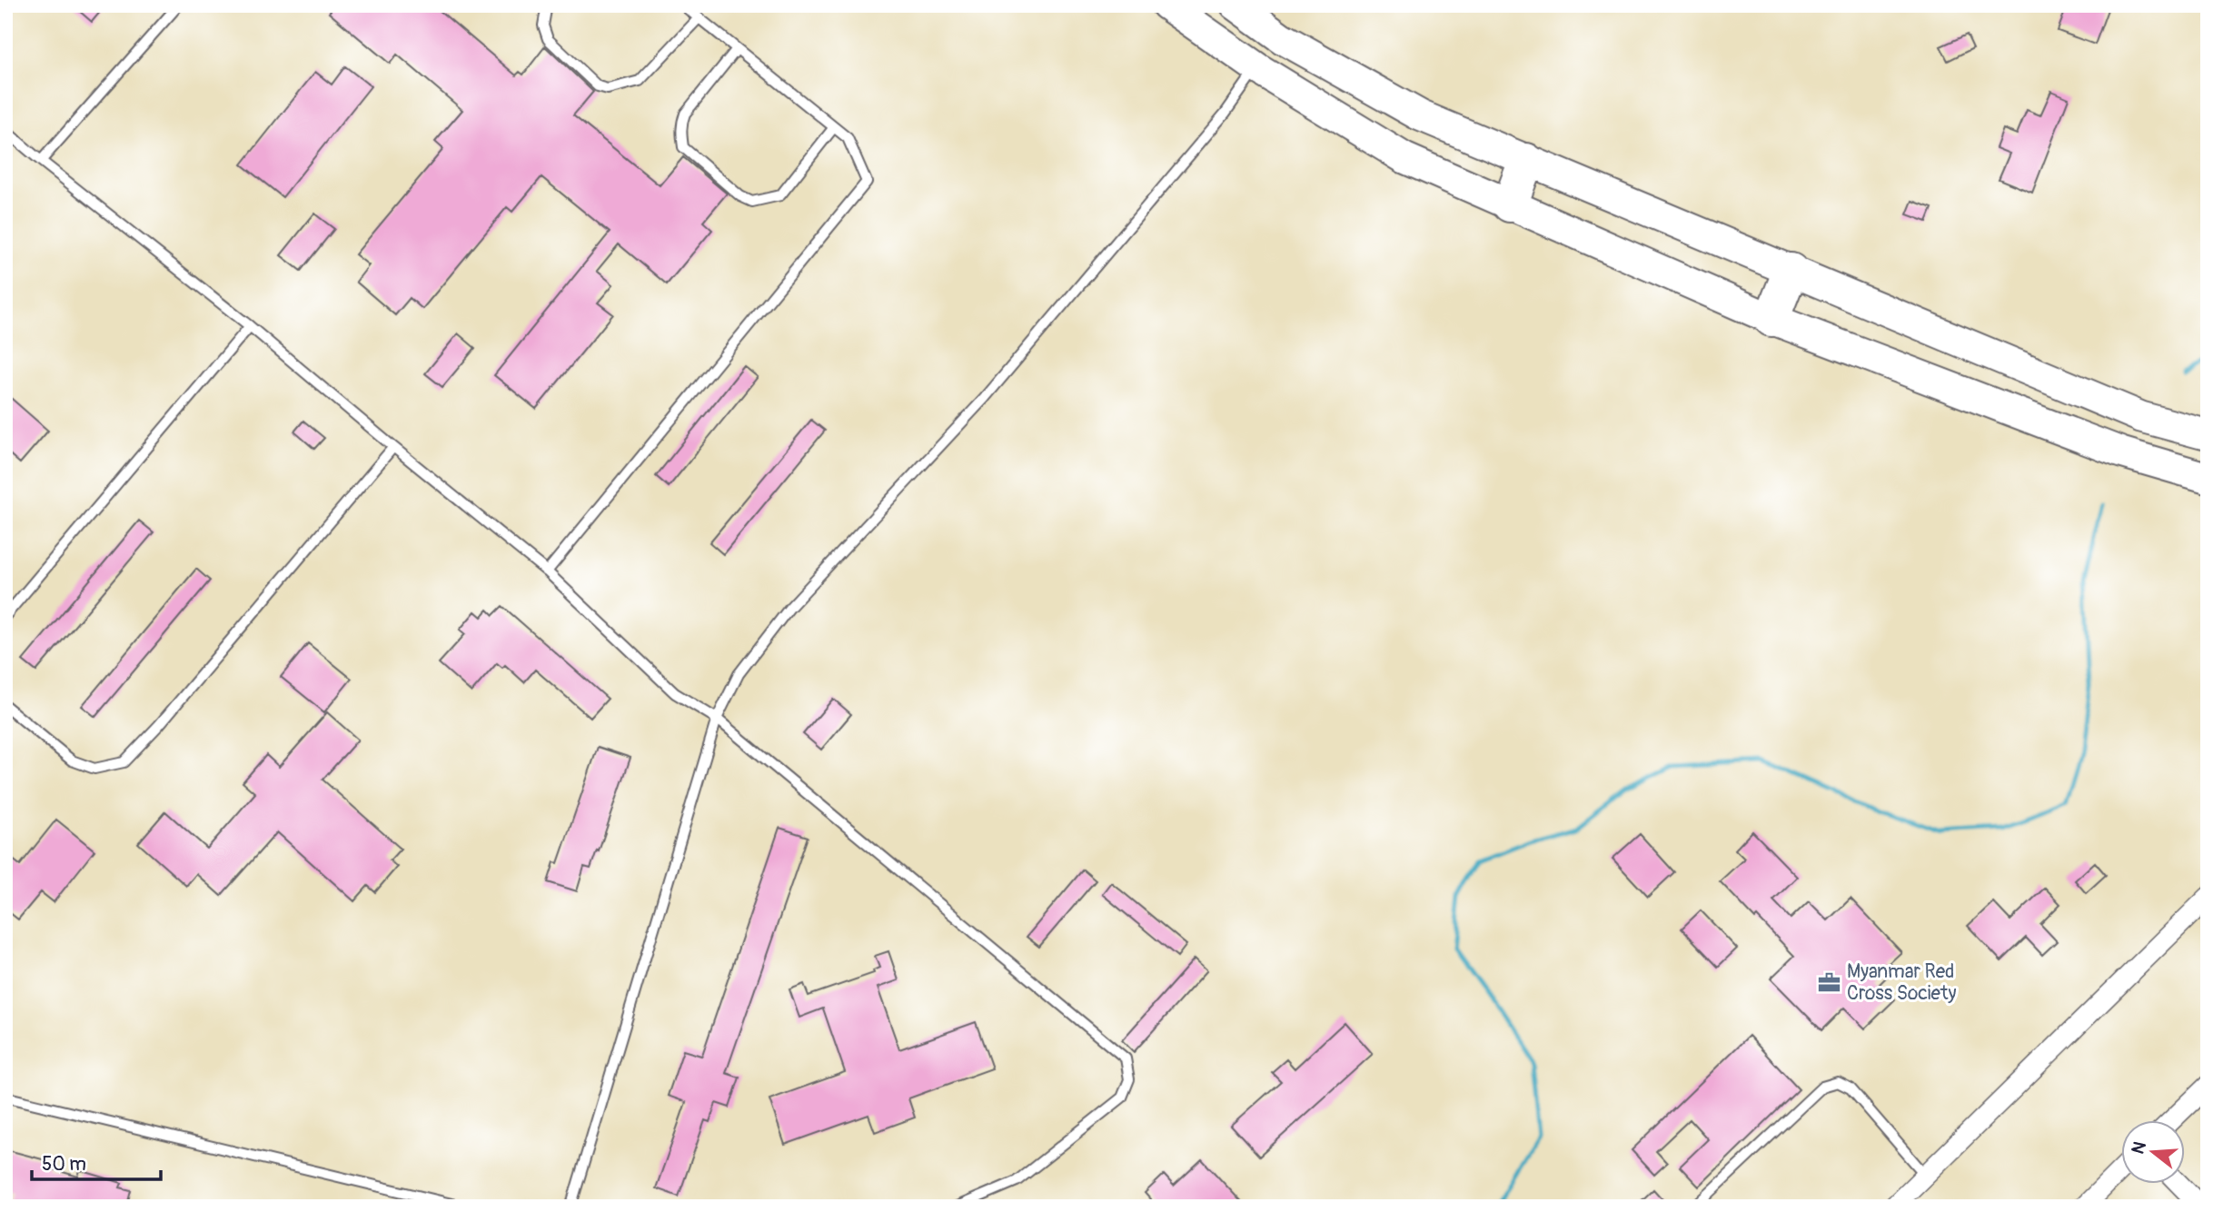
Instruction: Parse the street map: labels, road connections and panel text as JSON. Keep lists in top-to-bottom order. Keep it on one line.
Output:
{"places":{"office":["Myanmar Red Cross Society"]},"scale_bar":"50 m","north":"left"}
